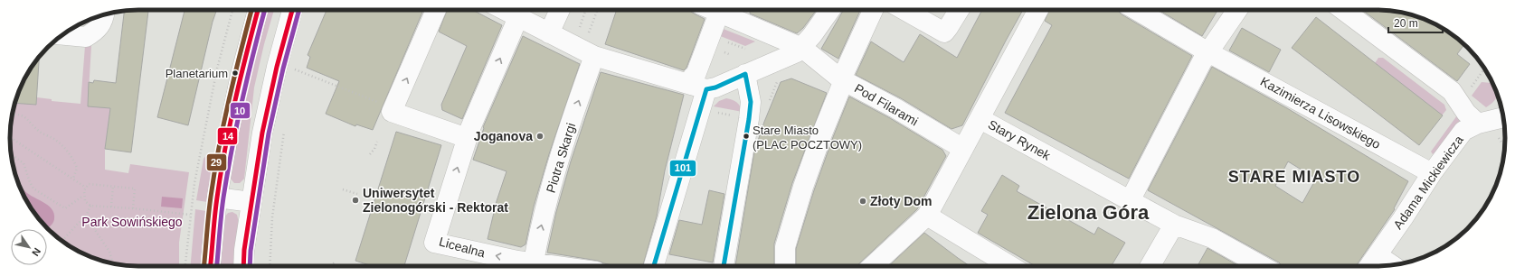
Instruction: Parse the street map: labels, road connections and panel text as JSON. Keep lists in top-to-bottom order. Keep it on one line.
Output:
{"streets":{"street":["Pod Filarami","Kazimierza Lisowskiego","Stary Rynek","Piotra Skargi","Adama Mickiewicza","Licealna"]},"crossings":[["Pod Filarami","Stary Rynek"],["Kazimierza Lisowskiego","Adama Mickiewicza"],["Piotra Skargi","Licealna"]],"districts":["STARE MIASTO","Zielona Góra"],"parks":["Park Sowińskiego"],"places":["Planetarium","Joganova","Stare Miasto (PLAC POCZTOWY)","Uniwersytet Zielonogórski - Rektorat","Złoty Dom"],"lines":["transit line 14","transit line 10","transit line 29","transit line 101"],"scale_bar":"20 m","north":"bottom right"}
